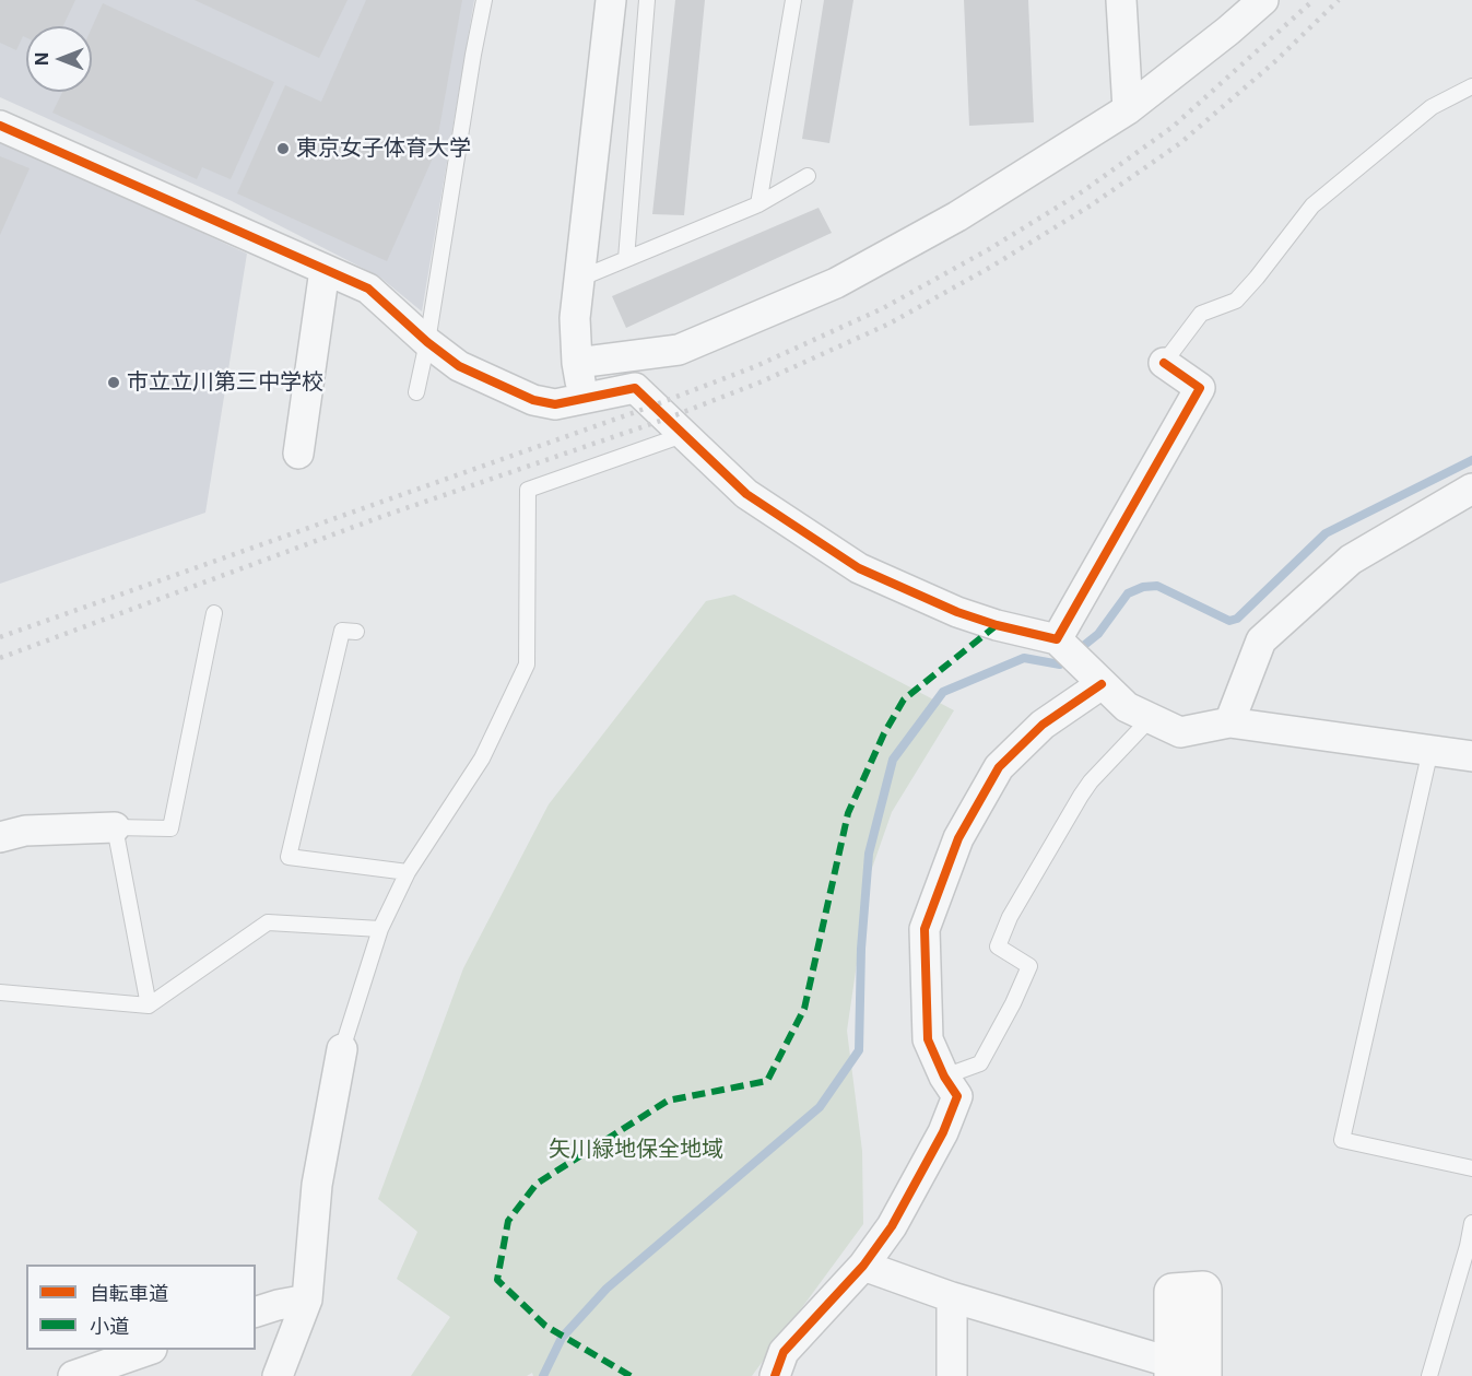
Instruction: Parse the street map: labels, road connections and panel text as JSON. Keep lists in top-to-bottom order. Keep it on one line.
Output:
{"parks":["矢川緑地保全地域"],"places":["東京女子体育大学","市立立川第三中学校"],"legend":["自転車道","小道"],"north":"left"}
